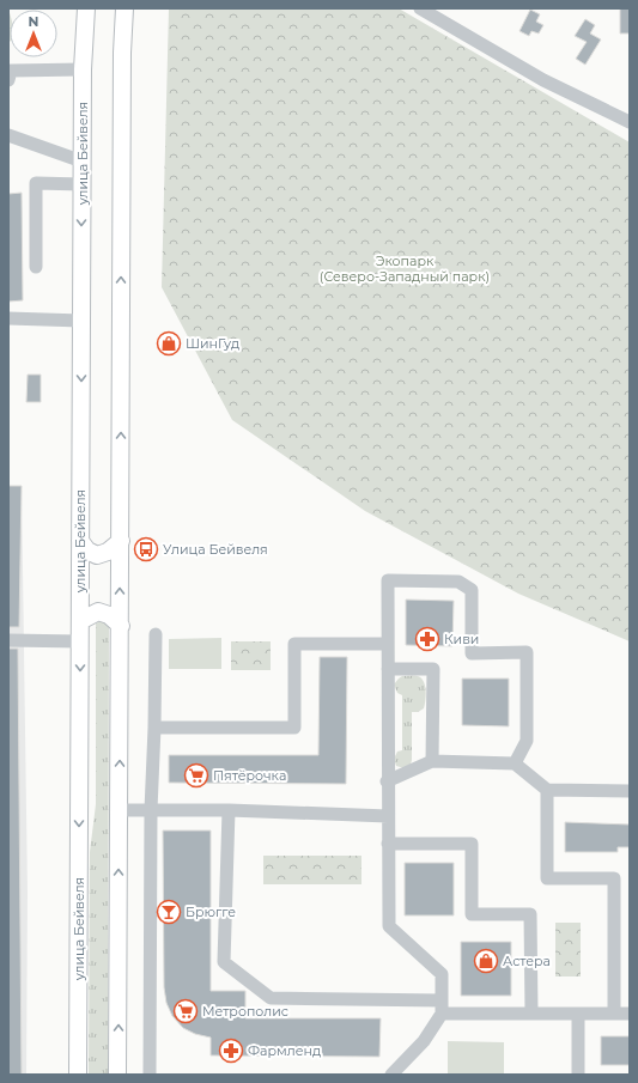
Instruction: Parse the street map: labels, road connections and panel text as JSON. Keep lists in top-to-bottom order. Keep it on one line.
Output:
{"streets":{"main road":["улица Бейвеля"]},"parks":["Экопарк (Северо-Западный парк)"],"places":{"shop":["ШинГуд","Астера"],"bus stop":["Улица Бейвеля"],"pharmacy":["Киви","Фармленд"],"supermarket":["Пятёрочка","Метрополис"],"bar":["Брюгге"]},"north":"top"}
